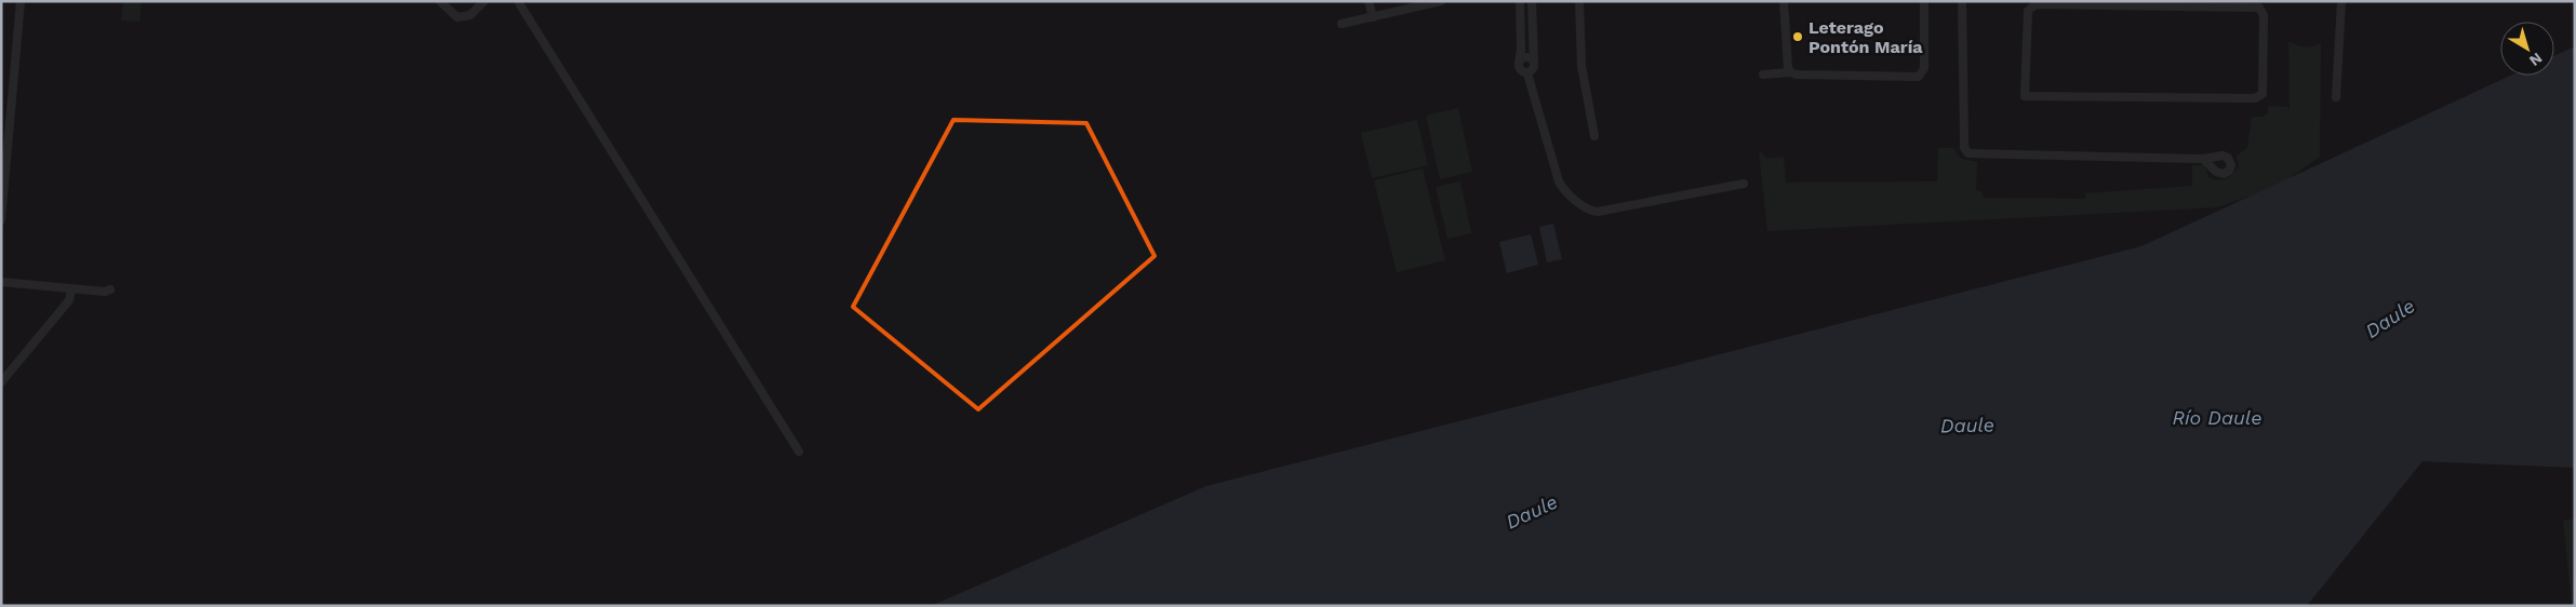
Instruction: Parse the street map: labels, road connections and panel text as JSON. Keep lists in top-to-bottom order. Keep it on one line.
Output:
{"water":["Daule","Río Daule"],"places":["Leterago Pontón María"],"north":"bottom right"}
